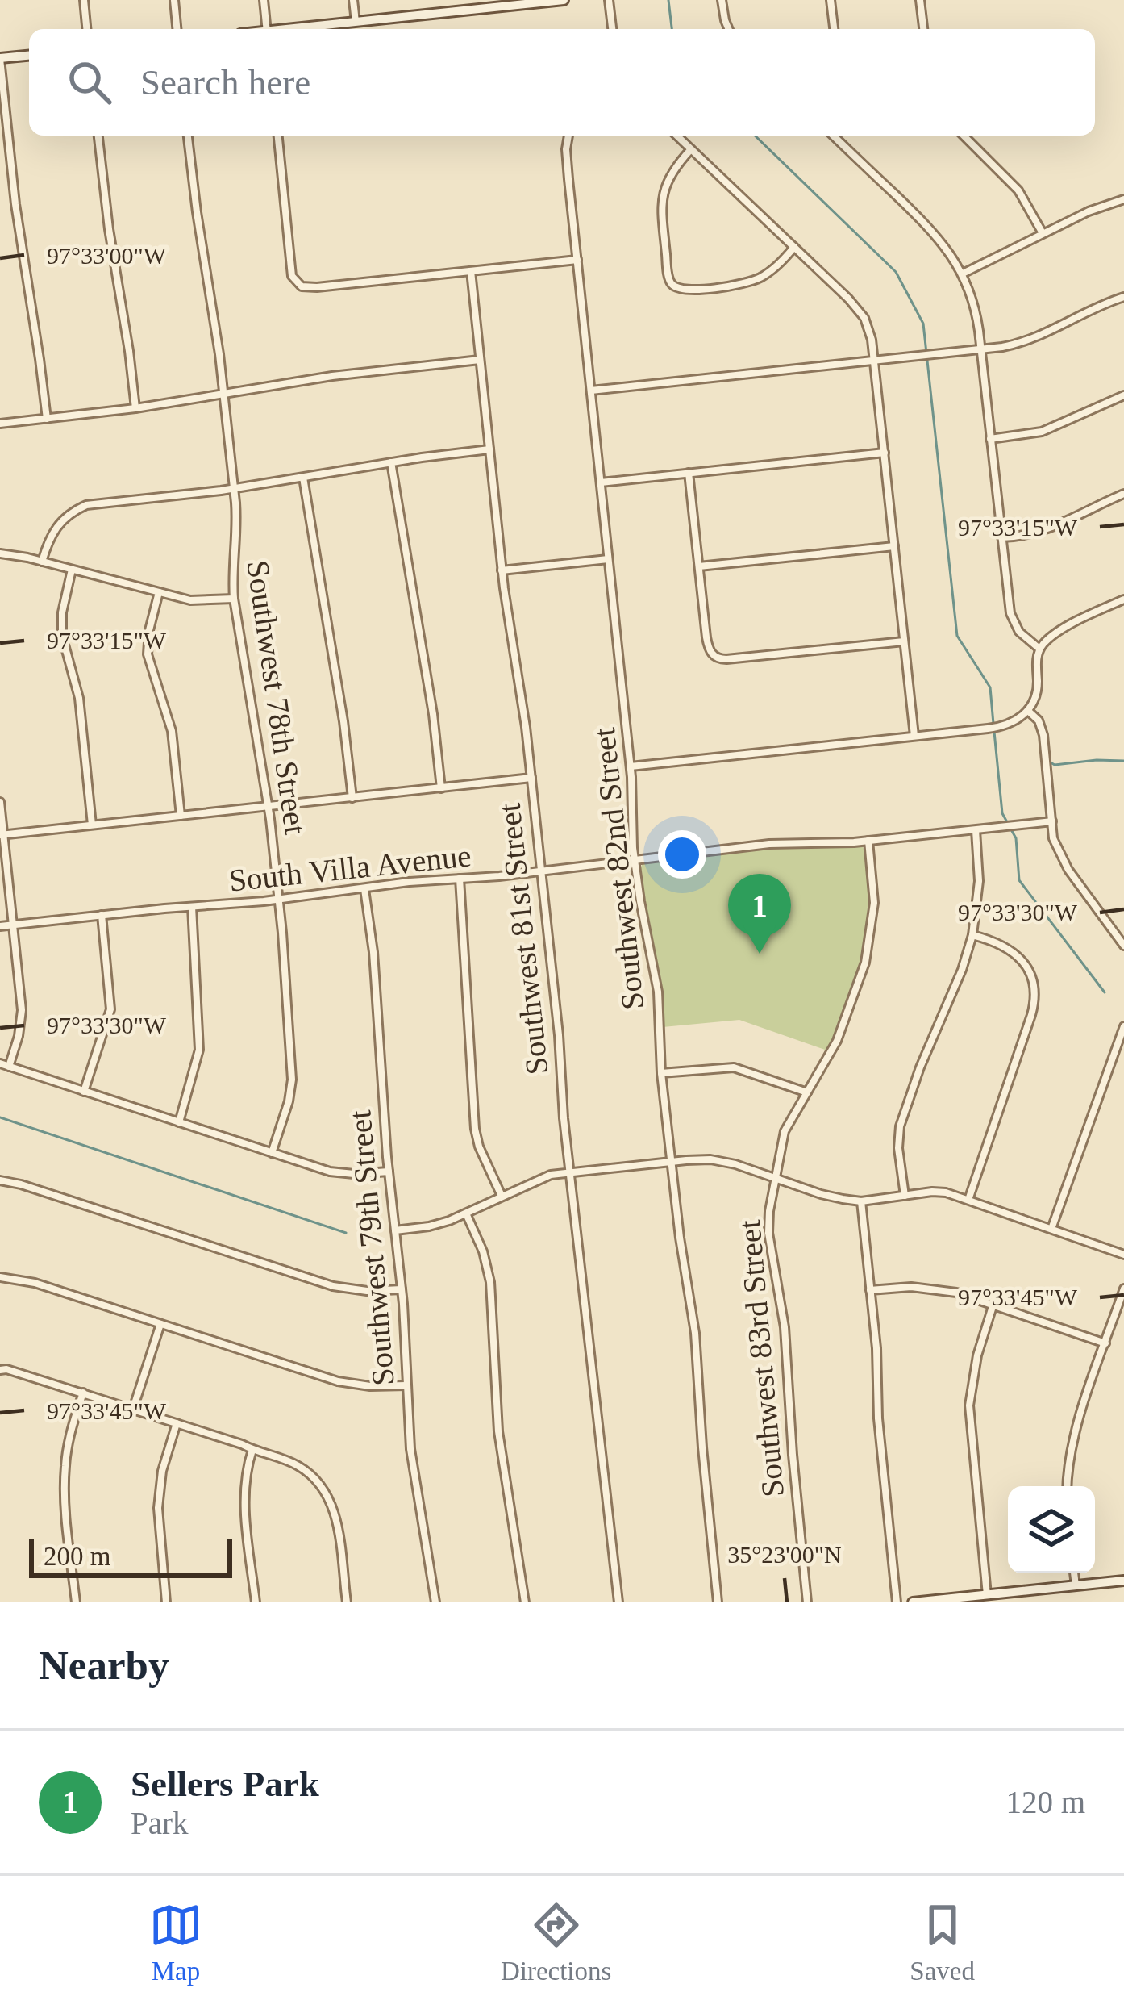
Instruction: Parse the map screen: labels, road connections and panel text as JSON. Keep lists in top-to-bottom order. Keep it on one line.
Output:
{"streets":{"street":["Southwest 78th Street","South Villa Avenue","Southwest 82nd Street","Southwest 81st Street","Southwest 79th Street","Southwest 83rd Street"]},"crossings":[["Southwest 78th Street","South Villa Avenue"],["South Villa Avenue","Southwest 82nd Street"],["South Villa Avenue","Southwest 81st Street"],["South Villa Avenue","Southwest 79th Street"],["South Villa Avenue","Southwest 83rd Street"]],"scale_bar":"200 m","page":{"search":"Search here","pins":"1","scale":"200 m","heading":"Nearby","list":[{"mark":"1","name":"Sellers Park","note":"Park","value":"120 m"}],"nav":["Map","Directions","Saved"]},"coordinates":["97°33'00\"W","97°33'15\"W","97°33'30\"W","97°33'45\"W","35°23'00\"N"]}
